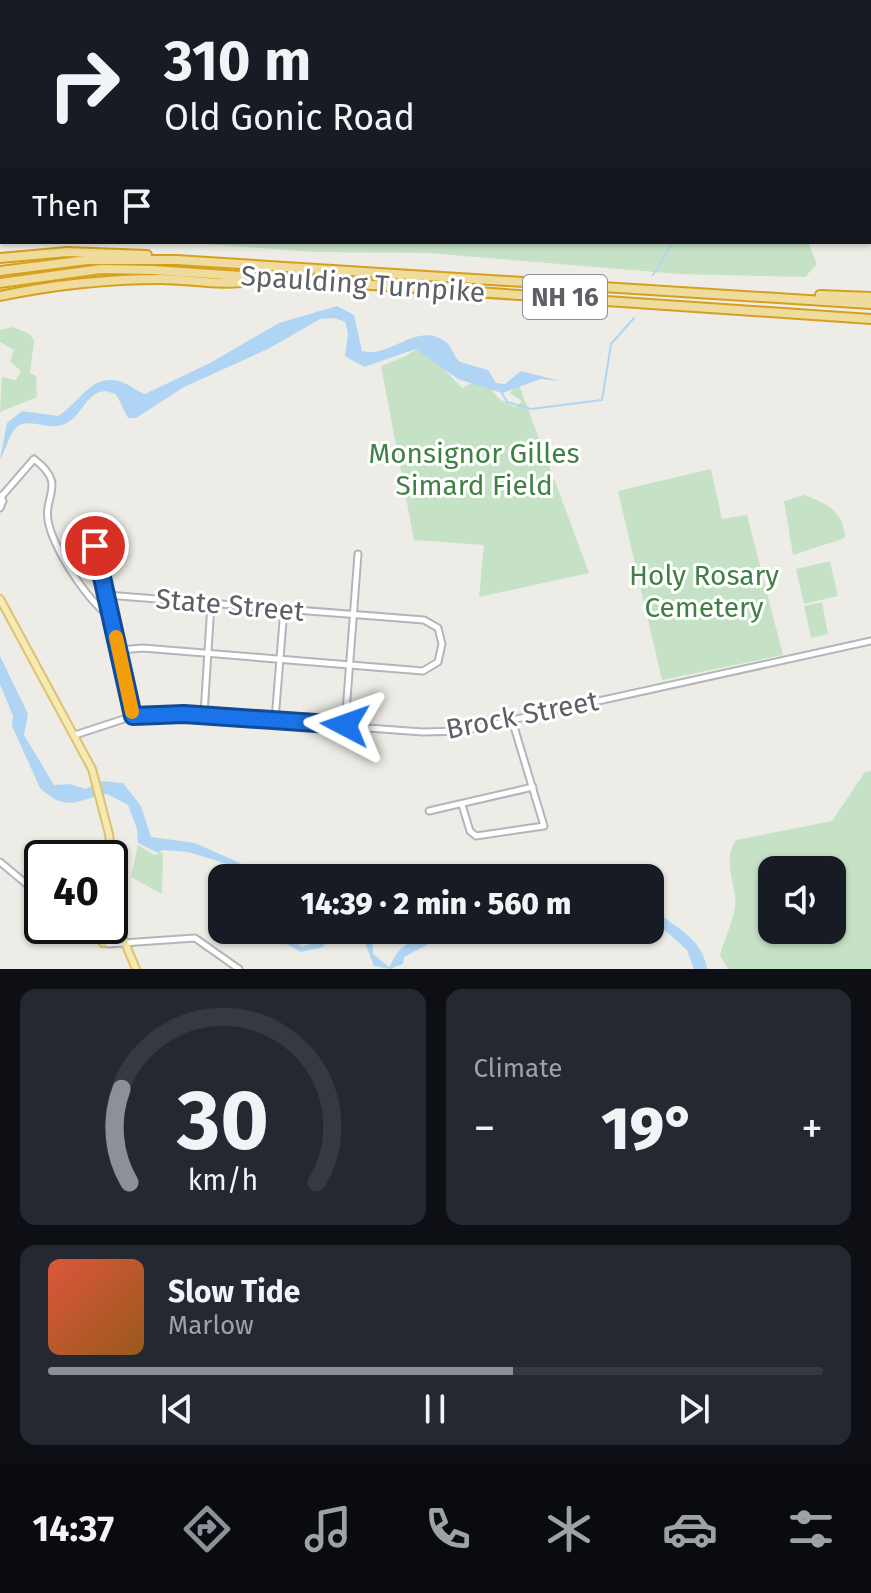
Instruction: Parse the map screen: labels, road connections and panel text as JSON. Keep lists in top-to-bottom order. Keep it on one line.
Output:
{"streets":{"highway":["Spaulding Turnpike","NH 16"],"street":["State Street","Brock Street"]},"parks":["Monsignor Gilles Simard Field","Holy Rosary Cemetery"],"page":{"turn":["310 m","Old Gonic Road"],"then":"Then","limit":"40","trip":"14:39 · 2 min · 560 m","tile":"Climate","heat":["−","19°","+"],"song":["Slow Tide","Marlow"],"tabs":"14:37","gauge":["30","km/h"]}}
